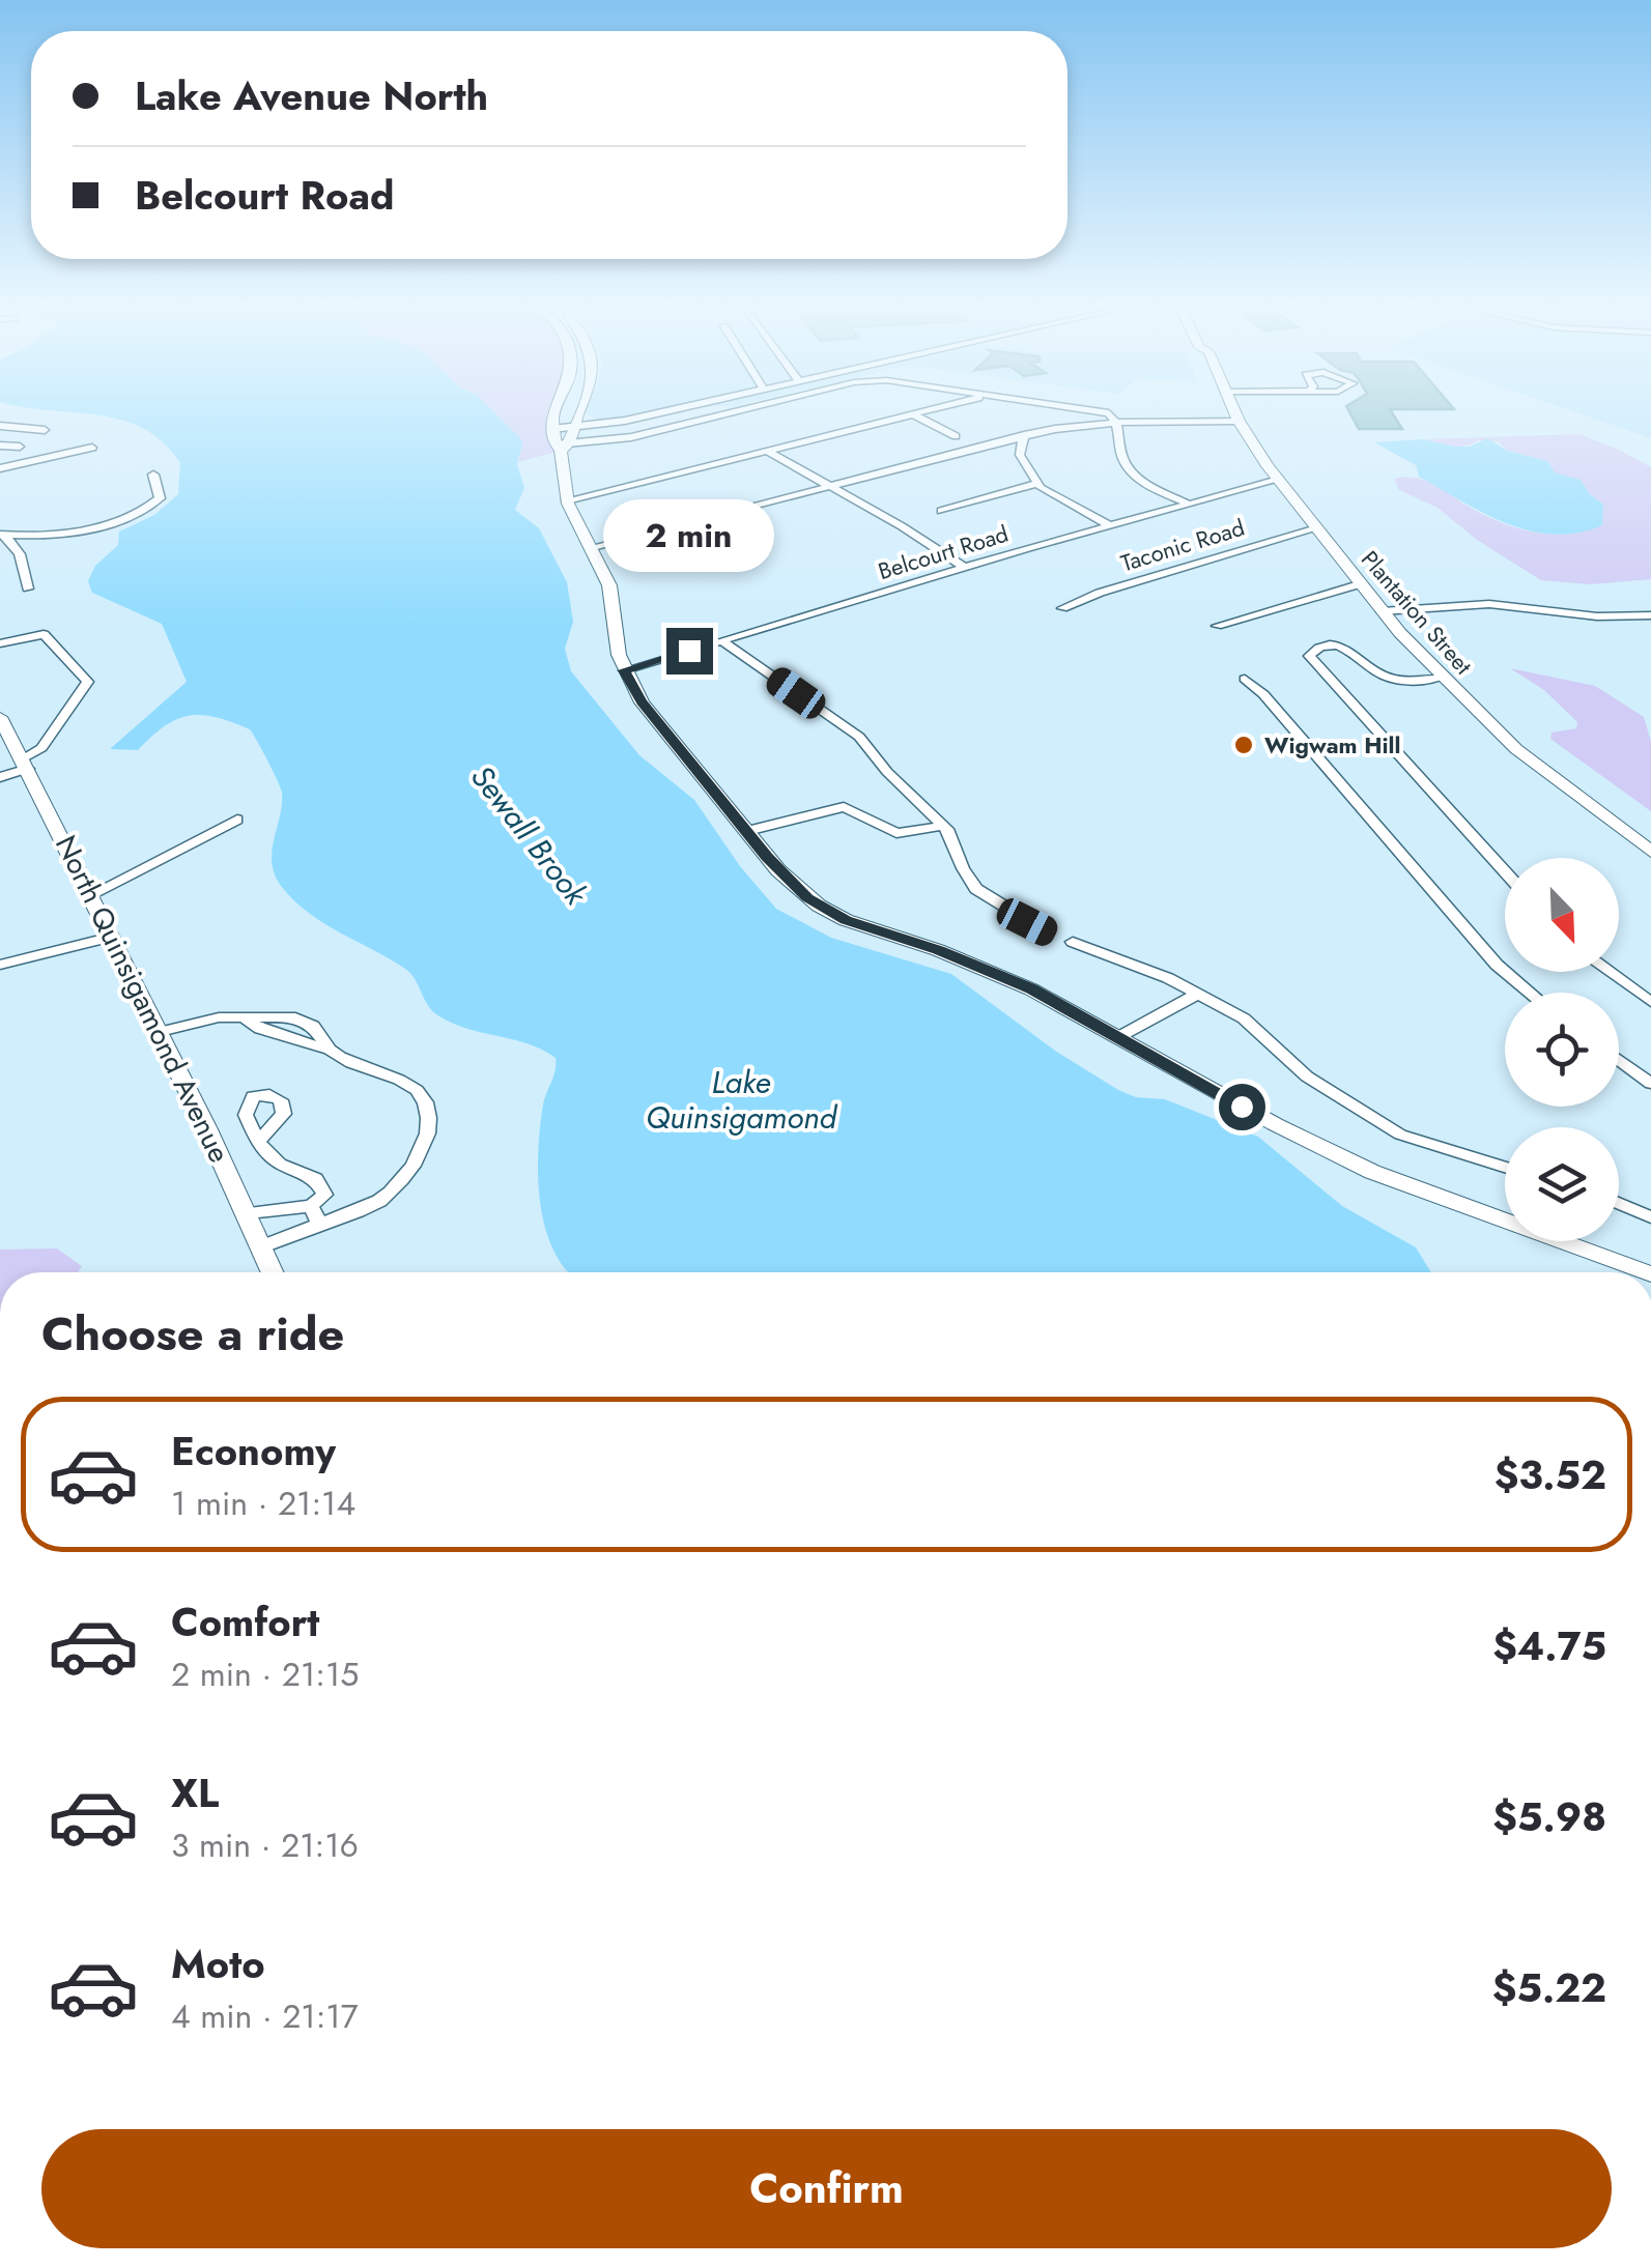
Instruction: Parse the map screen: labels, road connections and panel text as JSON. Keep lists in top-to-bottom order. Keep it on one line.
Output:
{"streets":{"main road":["Plantation Street","North Quinsigamond Avenue"],"street":["Taconic Road","Belcourt Road"]},"crossings":[["Taconic Road","Plantation Street"],["Belcourt Road","Plantation Street"]],"water":["Sewall Brook","Lake Quinsigamond"],"places":["Wigwam Hill"],"north":"bottom right","page":{"banner":["Lake Avenue North","Belcourt Road"],"bubble":"2 min","heading":"Choose a ride","list":[{"name":"Economy","note":"1 min · 21:14","value":"$3.52"},{"name":"Comfort","note":"2 min · 21:15","value":"$4.75"},{"name":"XL","note":"3 min · 21:16","value":"$5.98"},{"name":"Moto","note":"4 min · 21:17","value":"$5.22"}],"buttons":"Confirm"}}
